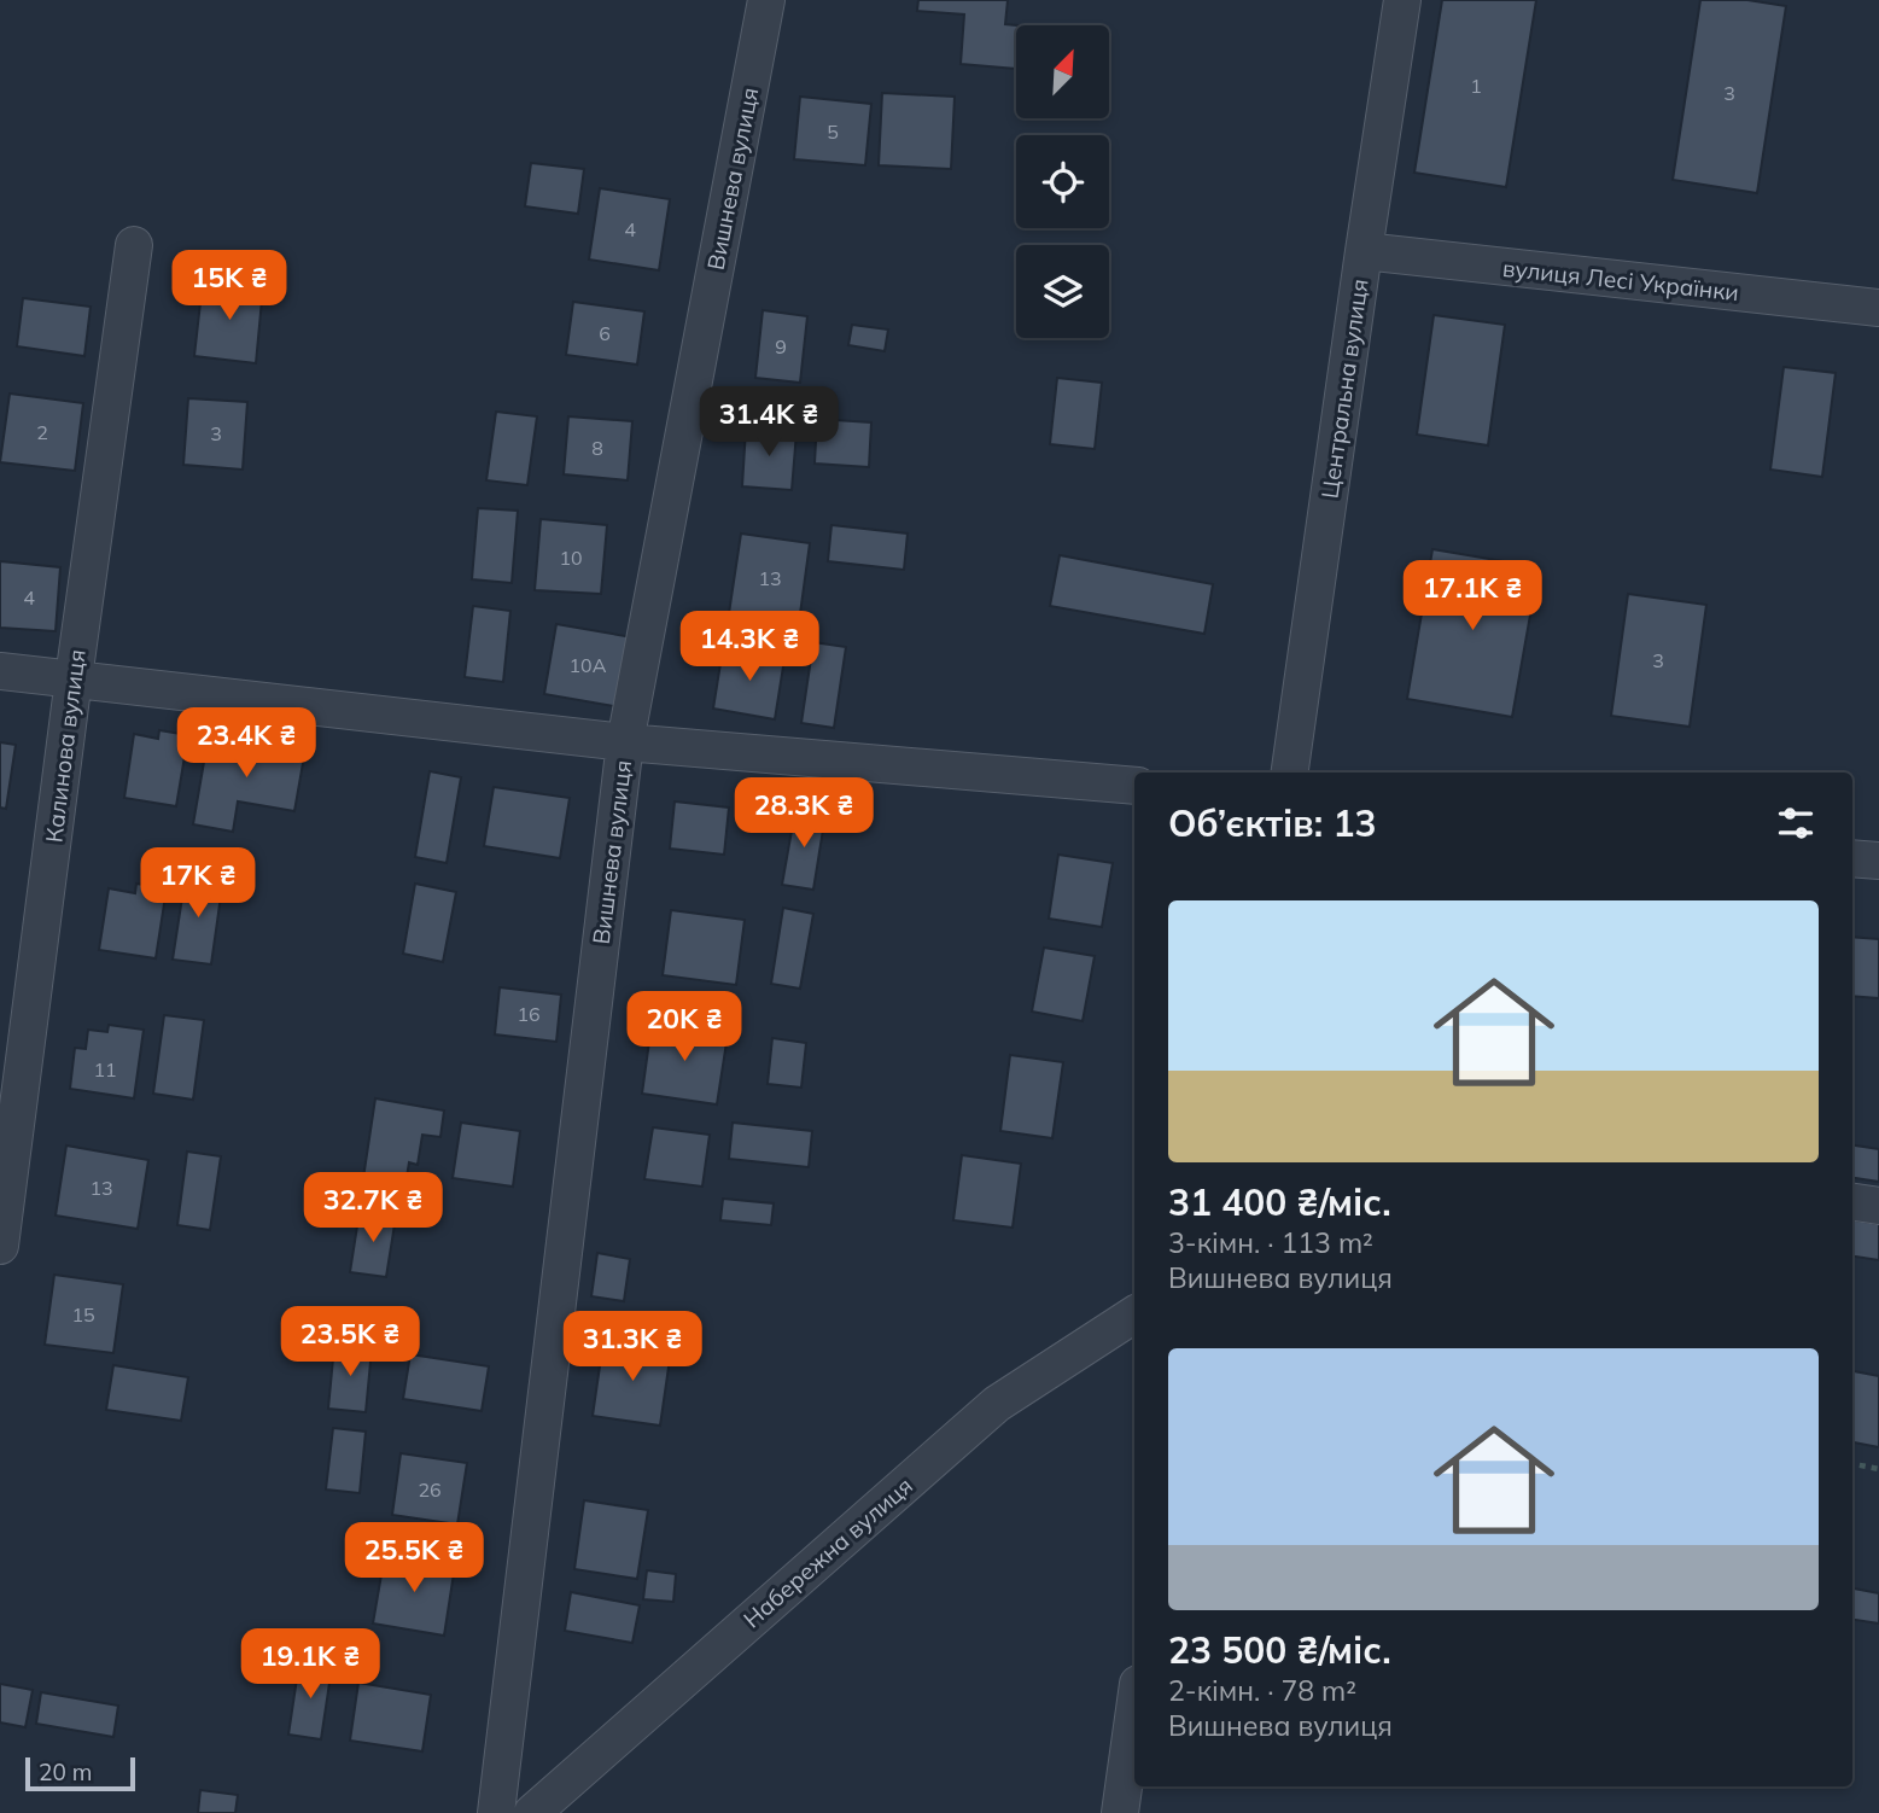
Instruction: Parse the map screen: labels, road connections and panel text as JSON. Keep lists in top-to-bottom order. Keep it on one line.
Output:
{"streets":{"street":["Вишнева вулиця","вулиця Лесі Українки","Центральна вулиця","Калинова вулиця","Набережна вулиця"]},"crossings":[["вулиця Лесі Українки","Центральна вулиця"]],"house_numbers":["1","3","5","4","6","9","2","3","8","10","13","4","3","10А","16","11","13","15","26"],"scale_bar":"20 m","north":"top right","page":{"price":["15K ₴","31.4K ₴","17.1K ₴","14.3K ₴","23.4K ₴","28.3K ₴","17K ₴","20K ₴","32.7K ₴","23.5K ₴","31.3K ₴","25.5K ₴","19.1K ₴"],"heading":"Об’єктів: 13","list":[{"name":"31 400 ₴/міс.","note":"3-кімн. · 113 m² · Вишнева вулиця"},{"name":"23 500 ₴/міс.","note":"2-кімн. · 78 m² · Вишнева вулиця"}],"scale":"20 m"}}
